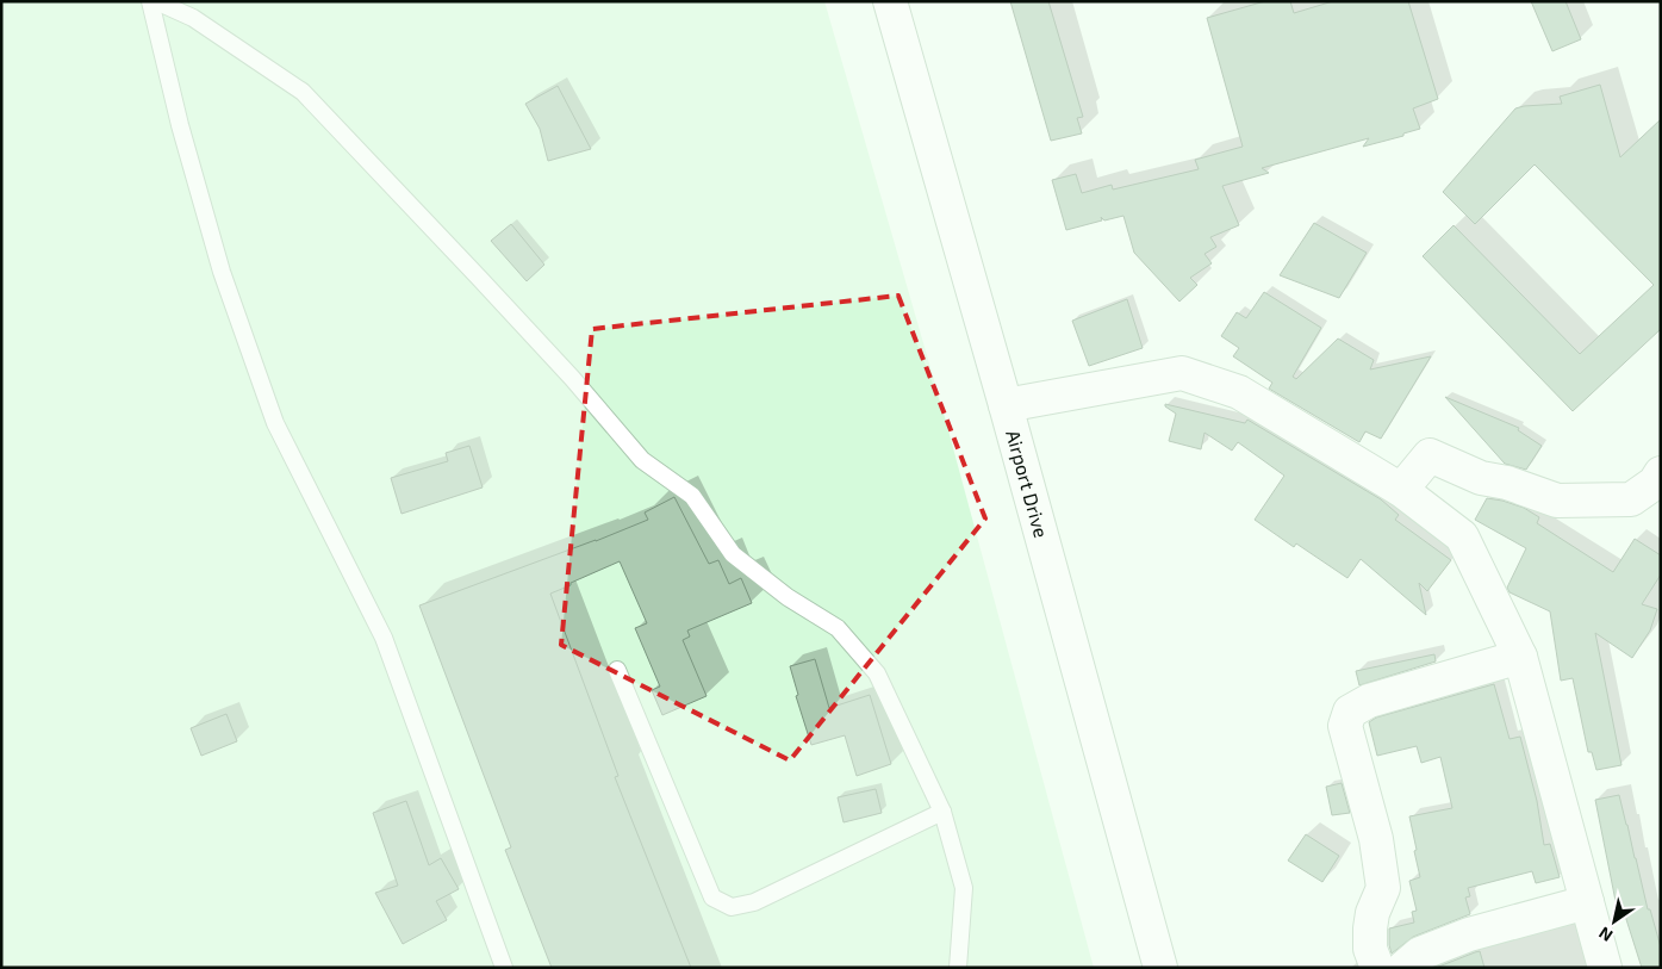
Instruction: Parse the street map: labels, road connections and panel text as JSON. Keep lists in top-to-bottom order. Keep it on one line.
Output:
{"streets":{"street":["Airport Drive"]},"north":"bottom left"}
